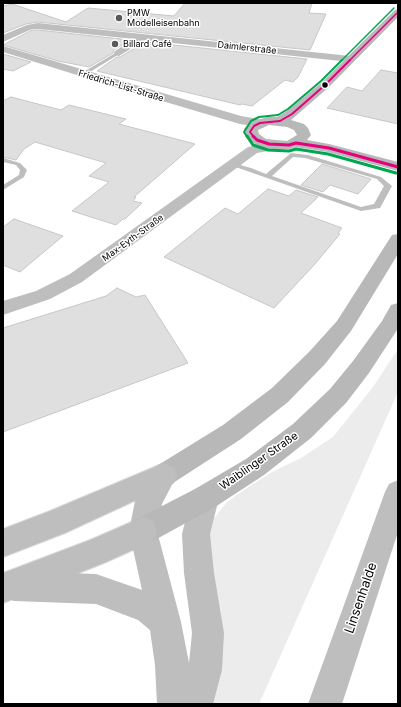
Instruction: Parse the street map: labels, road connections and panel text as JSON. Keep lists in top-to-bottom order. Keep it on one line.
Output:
{"streets":{"main road":["Friedrich-List-Straße","Waiblinger Straße"],"street":["Daimlerstraße","Max-Eyth-Straße","Linsenhalde"]},"crossings":[["Friedrich-List-Straße","Max-Eyth-Straße"]],"places":["PMW Modelleisenbahn","Billard Café"]}
